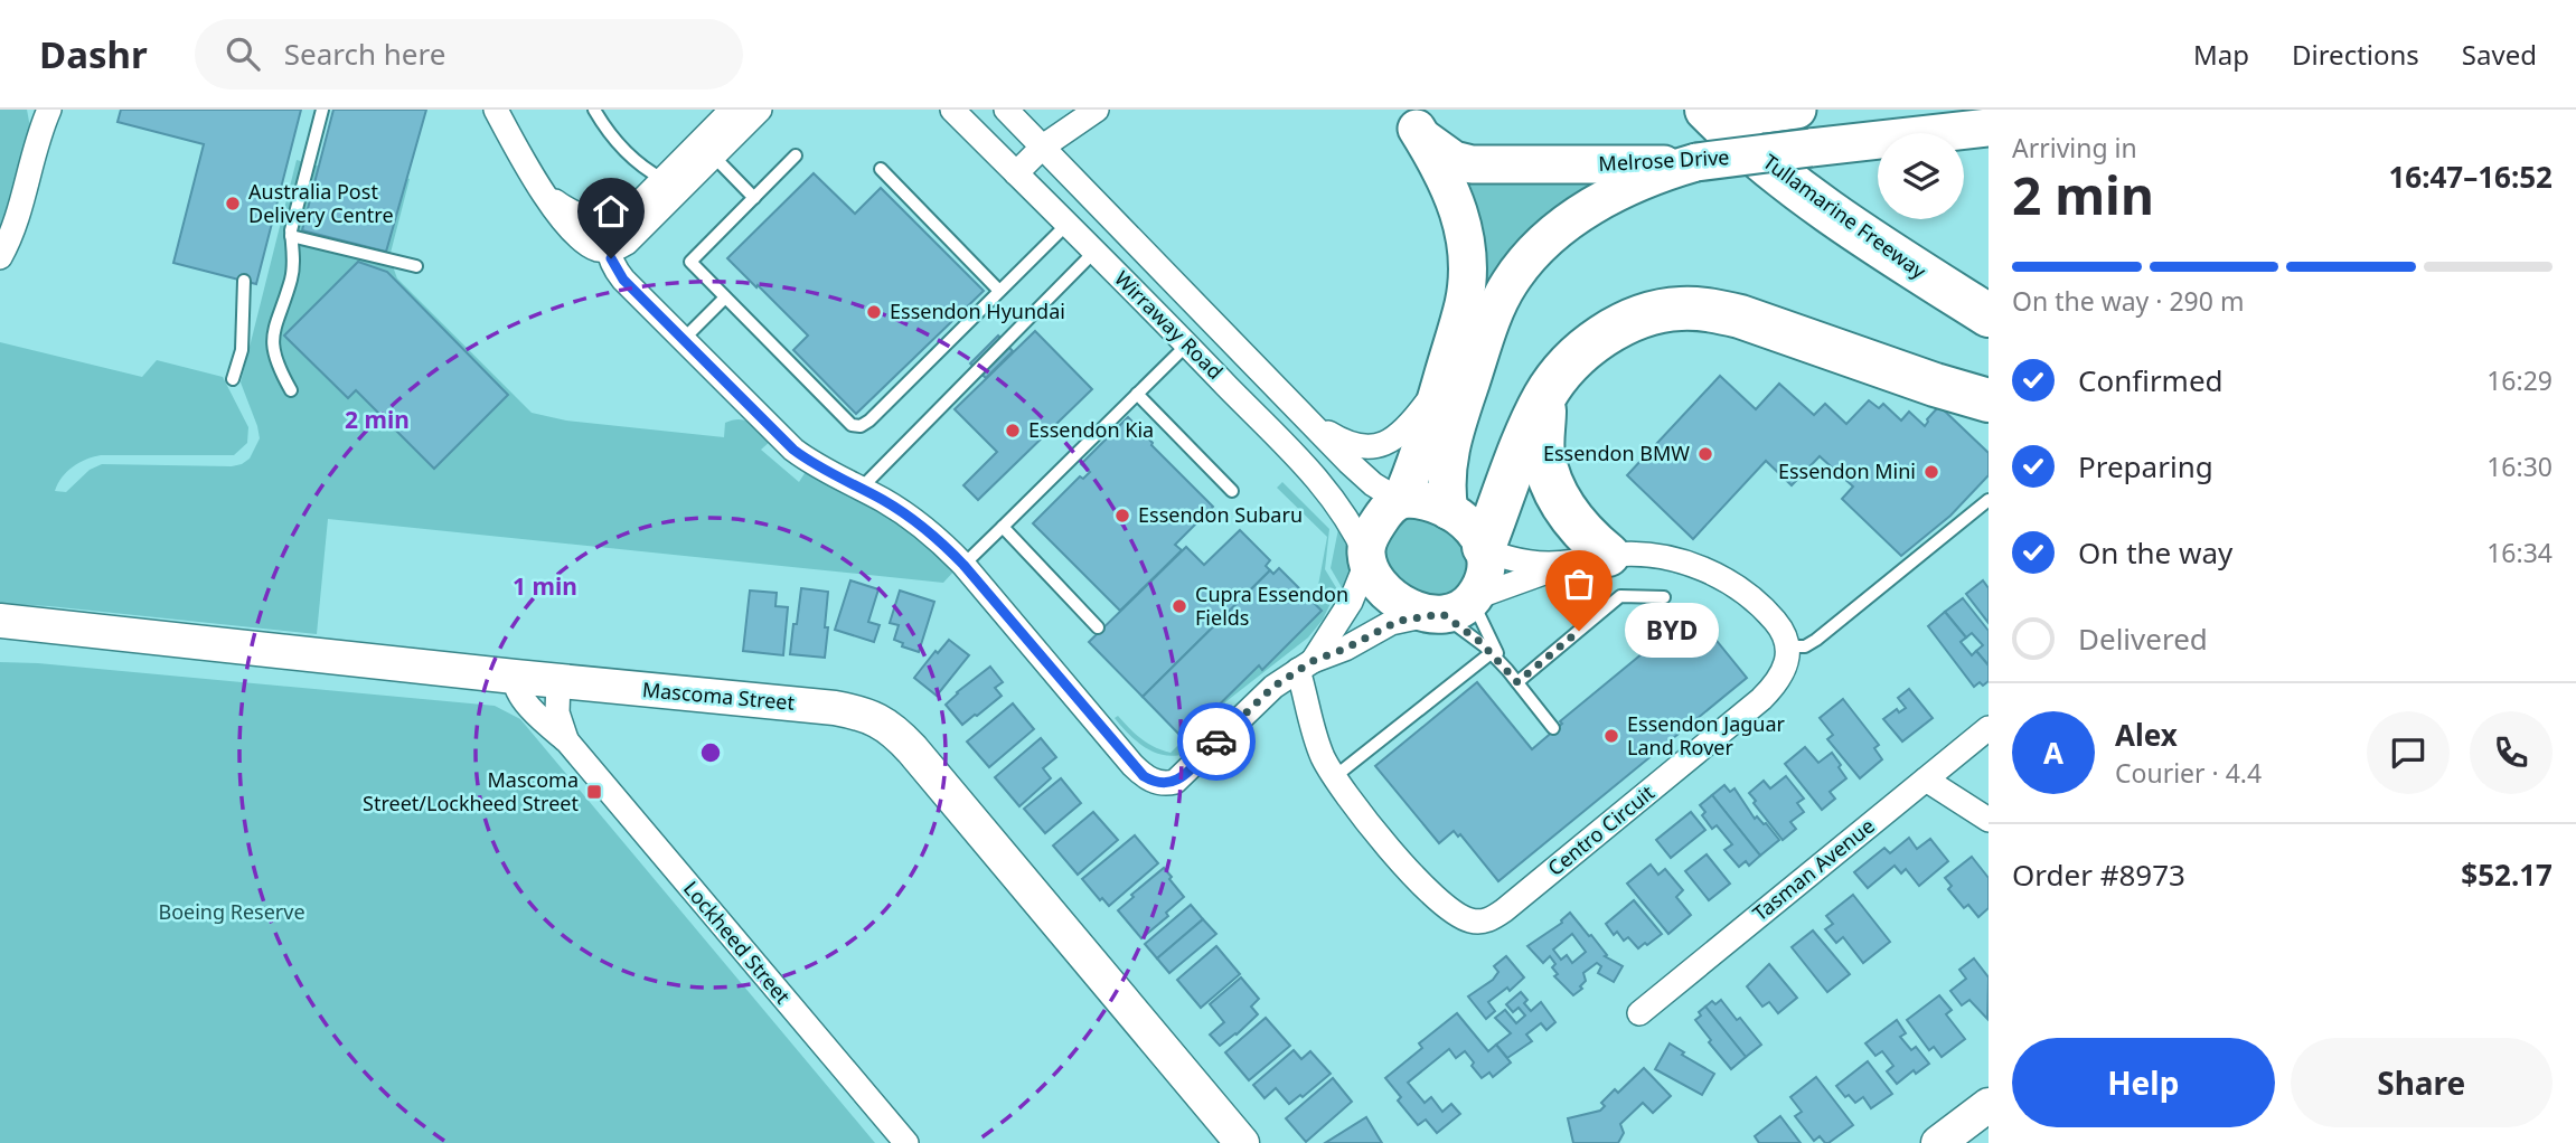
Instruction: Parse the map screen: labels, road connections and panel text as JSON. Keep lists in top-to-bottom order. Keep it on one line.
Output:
{"streets":{"highway":["Tullamarine Freeway"],"main road":["Melrose Drive","Mascoma Street"],"street":["Wirraway Road","Centro Circuit","Tasman Avenue","Lockheed Street"]},"crossings":[["Mascoma Street","Lockheed Street"]],"parks":["Boeing Reserve"],"places":{"other":["Australia Post Delivery Centre","Essendon Hyundai","Essendon Kia","Essendon BMW","Essendon Mini","Essendon Subaru","Cupra Essendon Fields","BYD","Essendon Jaguar Land Rover"],"transit":["Mascoma Street/Lockheed Street"]},"page":{"header":"Dashr","search":"Search here","nav":["Map","Directions","Saved"],"heading":["2 min","Arriving in","16:47–16:52"],"panel":["Alex","Courier · 4.4","Order #8973","$52.17"],"bar":"On the way · 290 m","list":[["Confirmed","16:29"],["Preparing","16:30"],["On the way","16:34"],"Delivered"],"bubble":"BYD","round":"A","buttons":["Help","Share"]},"rings":["2 min","1 min"]}
